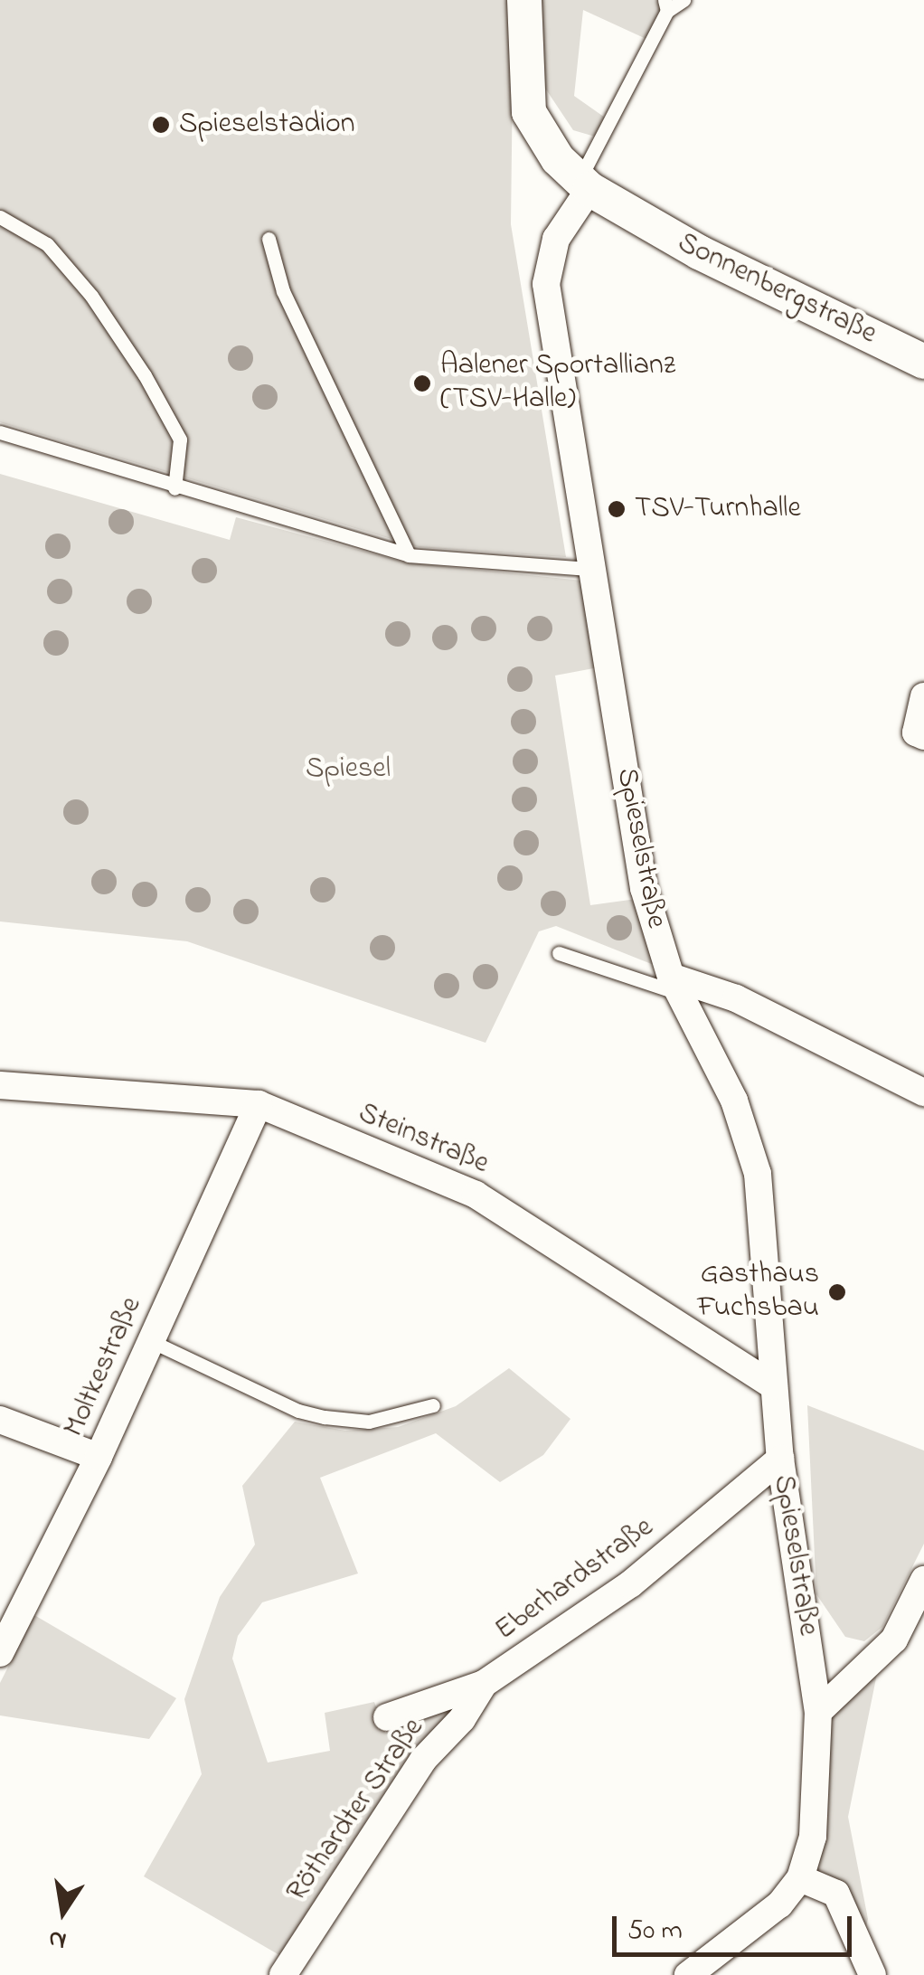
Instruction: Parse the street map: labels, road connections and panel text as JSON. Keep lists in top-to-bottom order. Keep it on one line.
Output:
{"streets":{"street":["Sonnenbergstraße","Spieselstraße","Steinstraße","Moltkestraße","Eberhardstraße","Röthardter Straße"]},"crossings":[["Sonnenbergstraße","Spieselstraße"],["Spieselstraße","Steinstraße"],["Spieselstraße","Eberhardstraße"],["Steinstraße","Moltkestraße"],["Eberhardstraße","Röthardter Straße"]],"parks":["Spiesel"],"places":["Spieselstadion","Aalener Sportallianz (TSV-Halle)","TSV-Turnhalle","Gasthaus Fuchsbau"],"scale_bar":"50 m","north":"bottom"}
